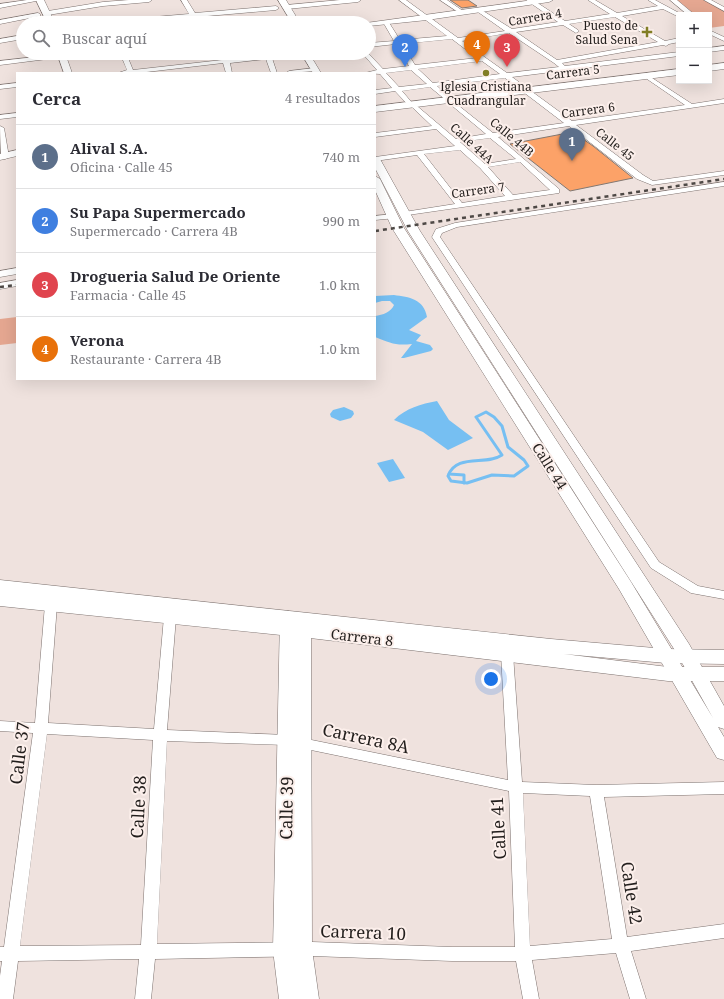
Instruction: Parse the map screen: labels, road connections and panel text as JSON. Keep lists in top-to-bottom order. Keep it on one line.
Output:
{"streets":{"main road":["Carrera 5","Calle 44","Carrera 8","Calle 39"],"street":["Carrera 4","Carrera 6","Calle 44B","Calle 44A","Calle 45","Carrera 7","Carrera 8A","Calle 37","Calle 38","Calle 41","Calle 42","Carrera 10"]},"crossings":[["Carrera 4","Calle 44B"],["Carrera 4","Calle 45"],["Carrera 5","Calle 44B"],["Carrera 5","Calle 44A"],["Carrera 5","Calle 45"],["Carrera 6","Calle 44B"],["Carrera 6","Calle 44A"],["Carrera 6","Calle 45"],["Calle 44B","Carrera 7"],["Calle 44A","Carrera 7"],["Carrera 7","Calle 44"],["Calle 44","Carrera 8"],["Carrera 8","Calle 37"],["Carrera 8","Calle 38"],["Carrera 8","Calle 39"],["Carrera 8","Calle 41"],["Carrera 8A","Calle 37"],["Carrera 8A","Calle 38"],["Carrera 8A","Calle 39"],["Carrera 8A","Calle 41"],["Carrera 8A","Calle 42"],["Calle 37","Carrera 10"],["Calle 38","Carrera 10"],["Calle 39","Carrera 10"],["Calle 41","Carrera 10"],["Calle 42","Carrera 10"]],"places":{"health":["Puesto de Salud Sena"],"other":["Iglesia Cristiana Cuadrangular"]},"page":{"map_buttons":["+","−"],"search":"Buscar aquí","pins":["4","2","3","1"],"heading":["Cerca","4 resultados"],"list":[{"mark":"1","name":"Alival S.A.","note":"Oficina · Calle 45","value":"740 m"},{"mark":"2","name":"Su Papa Supermercado","note":"Supermercado · Carrera 4B","value":"990 m"},{"mark":"3","name":"Drogueria Salud De Oriente","note":"Farmacia · Calle 45","value":"1.0 km"},{"mark":"4","name":"Verona","note":"Restaurante · Carrera 4B","value":"1.0 km"}]}}
